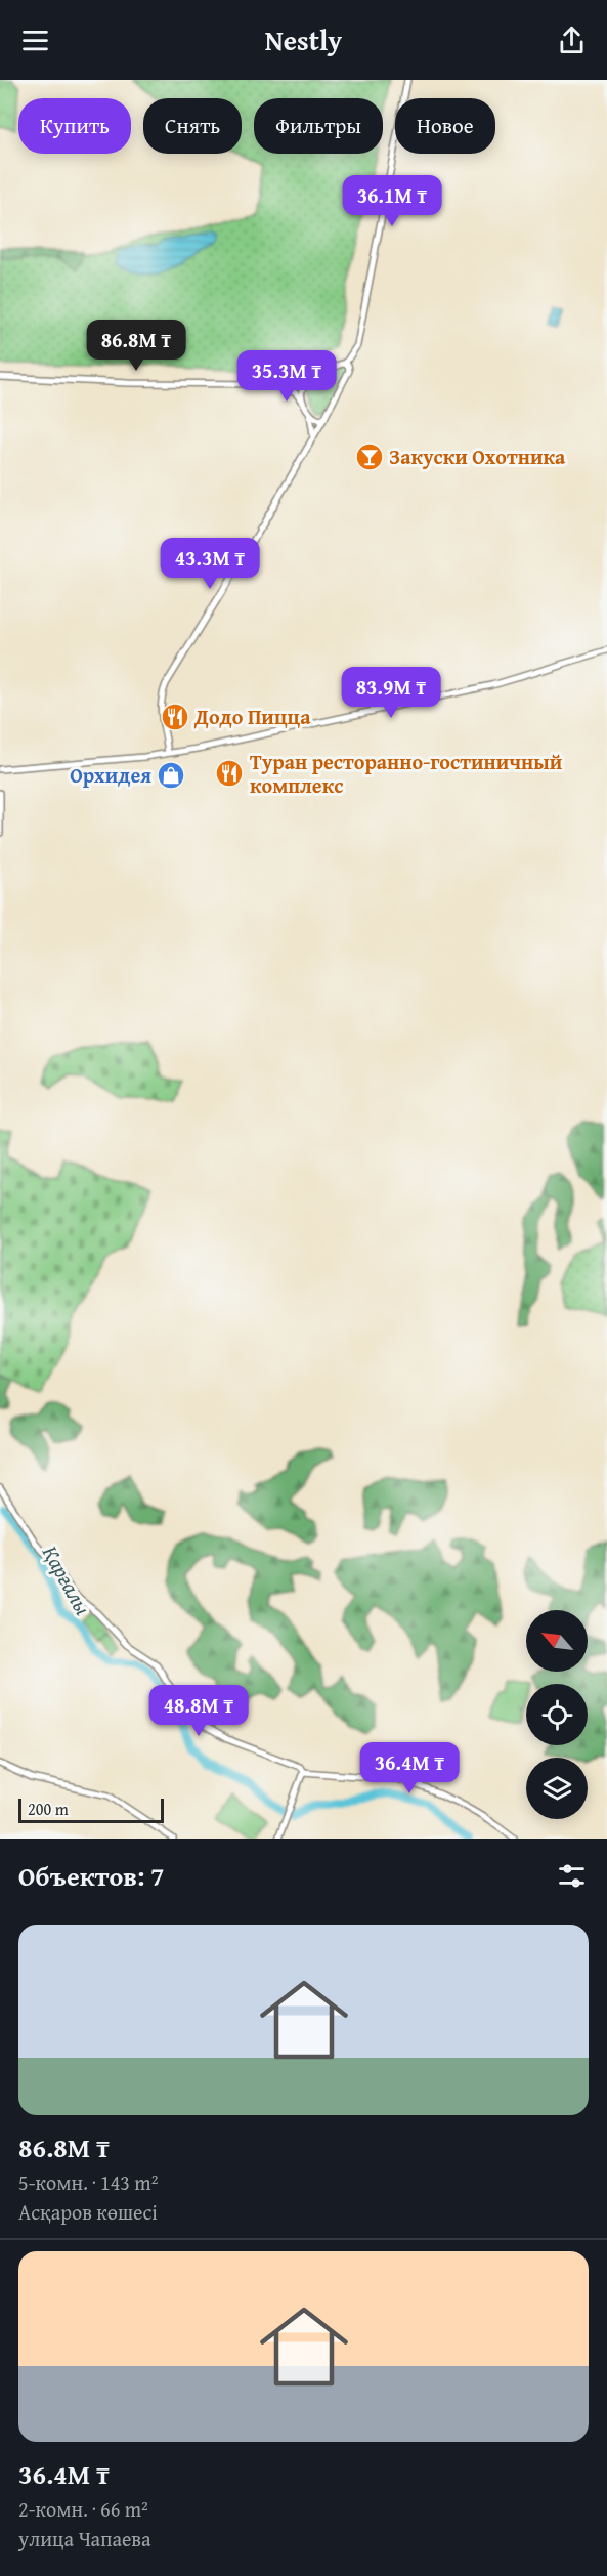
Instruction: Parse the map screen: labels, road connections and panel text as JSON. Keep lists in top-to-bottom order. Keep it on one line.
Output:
{"water":["Қарғалы"],"places":{"bar":["Закуски Охотника"],"restaurant":["Додо Пицца","Туран ресторанно-гостиничный комплекс"],"shop":["Орхидея"]},"scale_bar":"200 m","north":"top left","page":{"header":"Nestly","chip":["Купить","Снять","Фильтры","Новое"],"price":["36.1M ₸","86.8M ₸","35.3M ₸","43.3M ₸","83.9M ₸","48.8M ₸","36.4M ₸"],"scale":"200 m","heading":"Объектов: 7","list":[{"name":"86.8M ₸","note":"5-комн. · 143 m² · Асқаров көшесі"},{"name":"36.4M ₸","note":"2-комн. · 66 m² · улица Чапаева"}]}}
